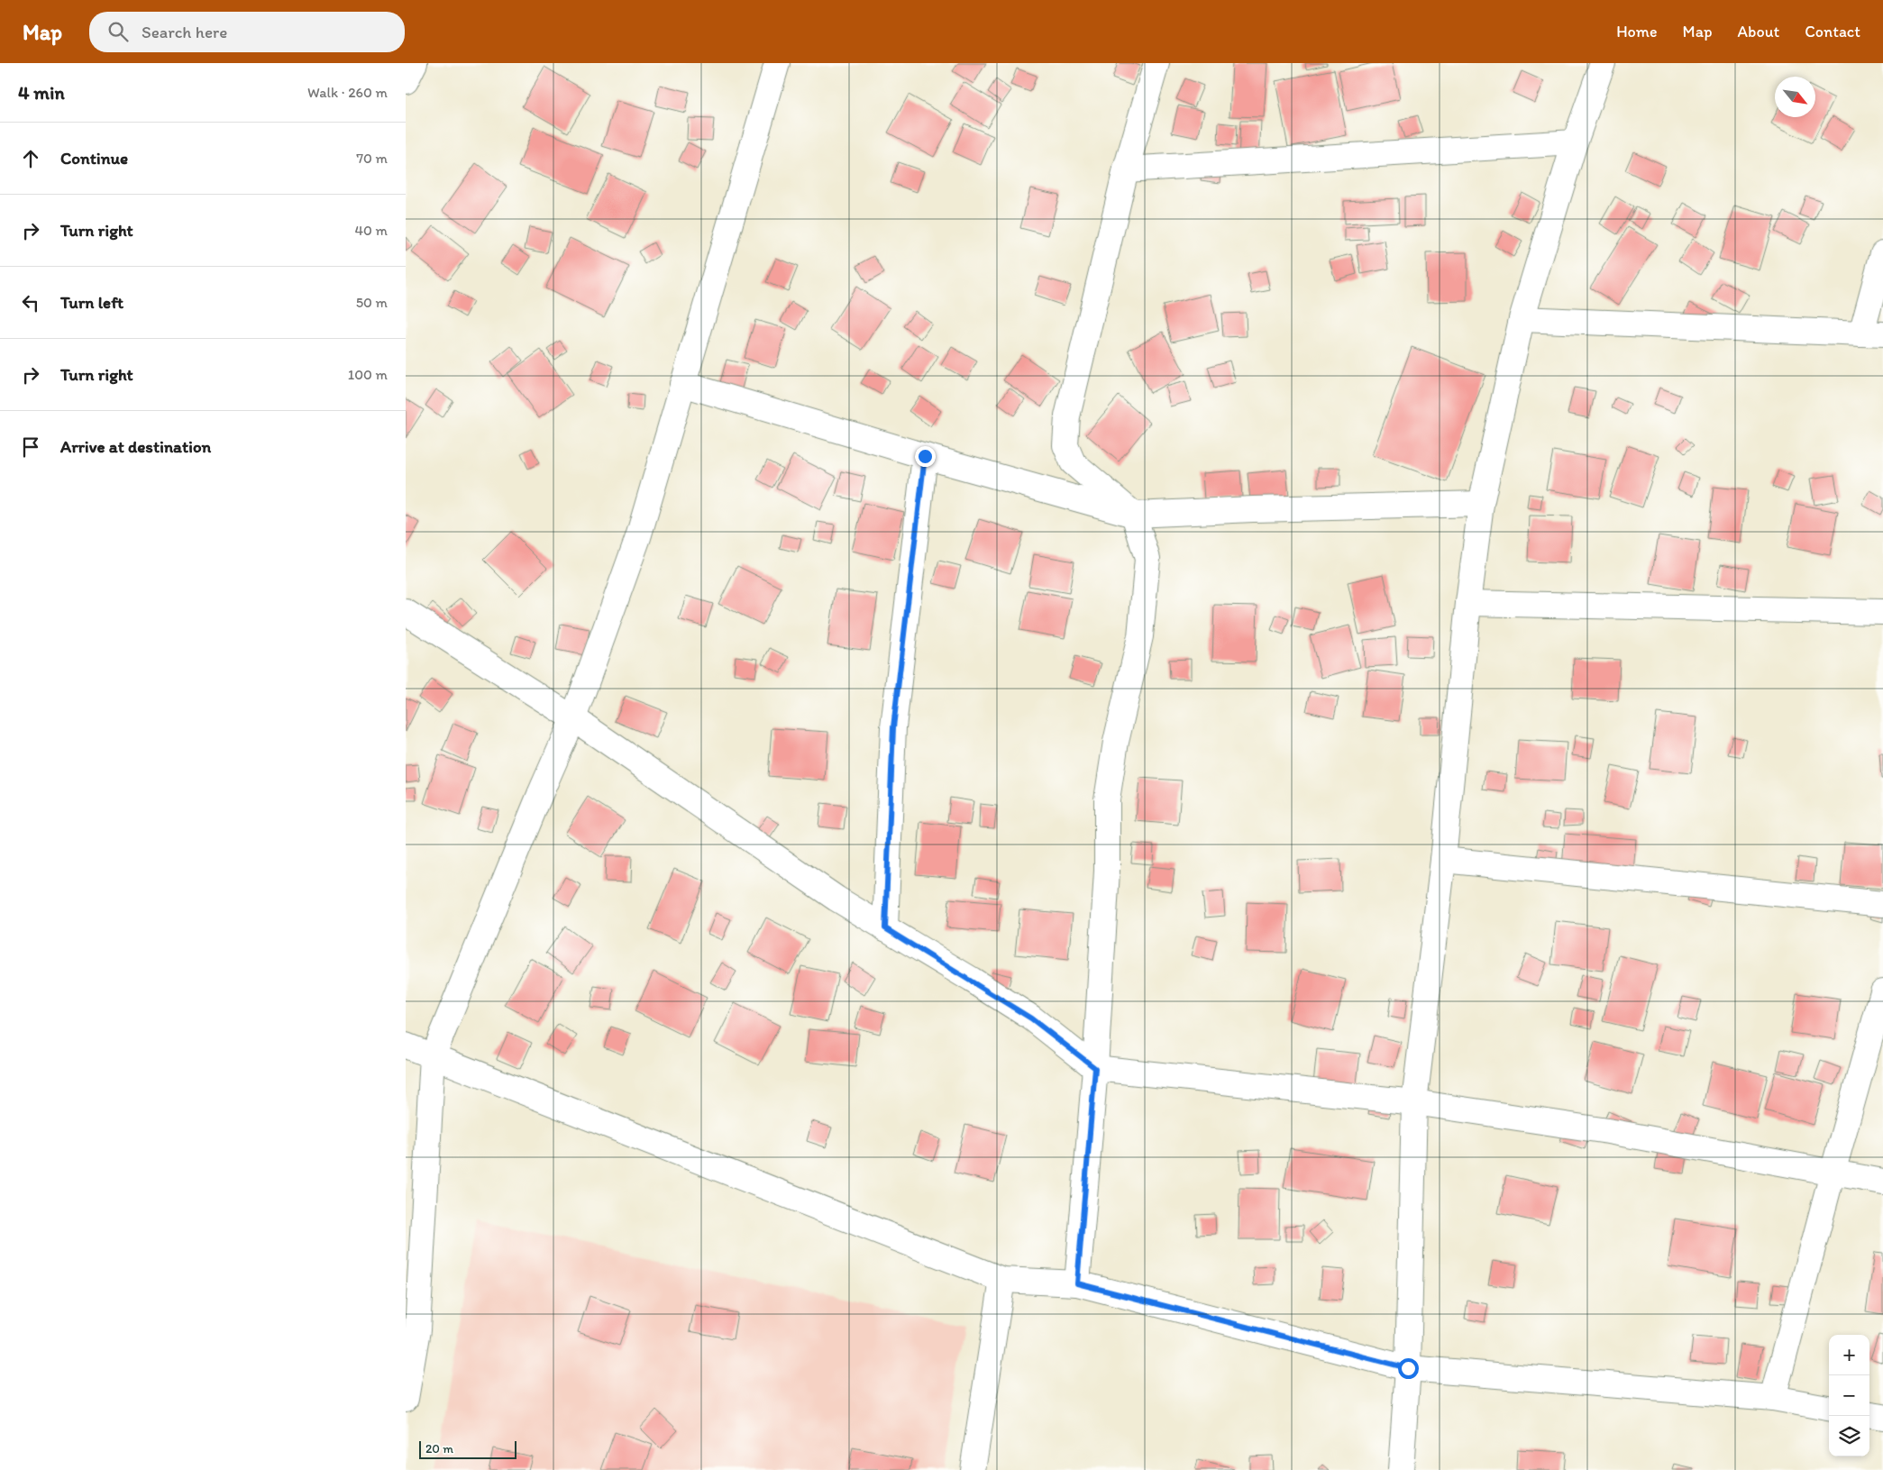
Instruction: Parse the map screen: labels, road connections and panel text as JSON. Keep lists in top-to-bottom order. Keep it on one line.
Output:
{"scale_bar":"20 m","north":"bottom right","page":{"header":"Map","search":"Search here","nav":["Home","Map","About","Contact"],"heading":["4 min","Walk · 260 m"],"list":[["Continue","70 m"],["Turn right","40 m"],["Turn left","50 m"],["Turn right","100 m"],"Arrive at destination"],"map_buttons":["+","−"],"scale":"20 m"}}
